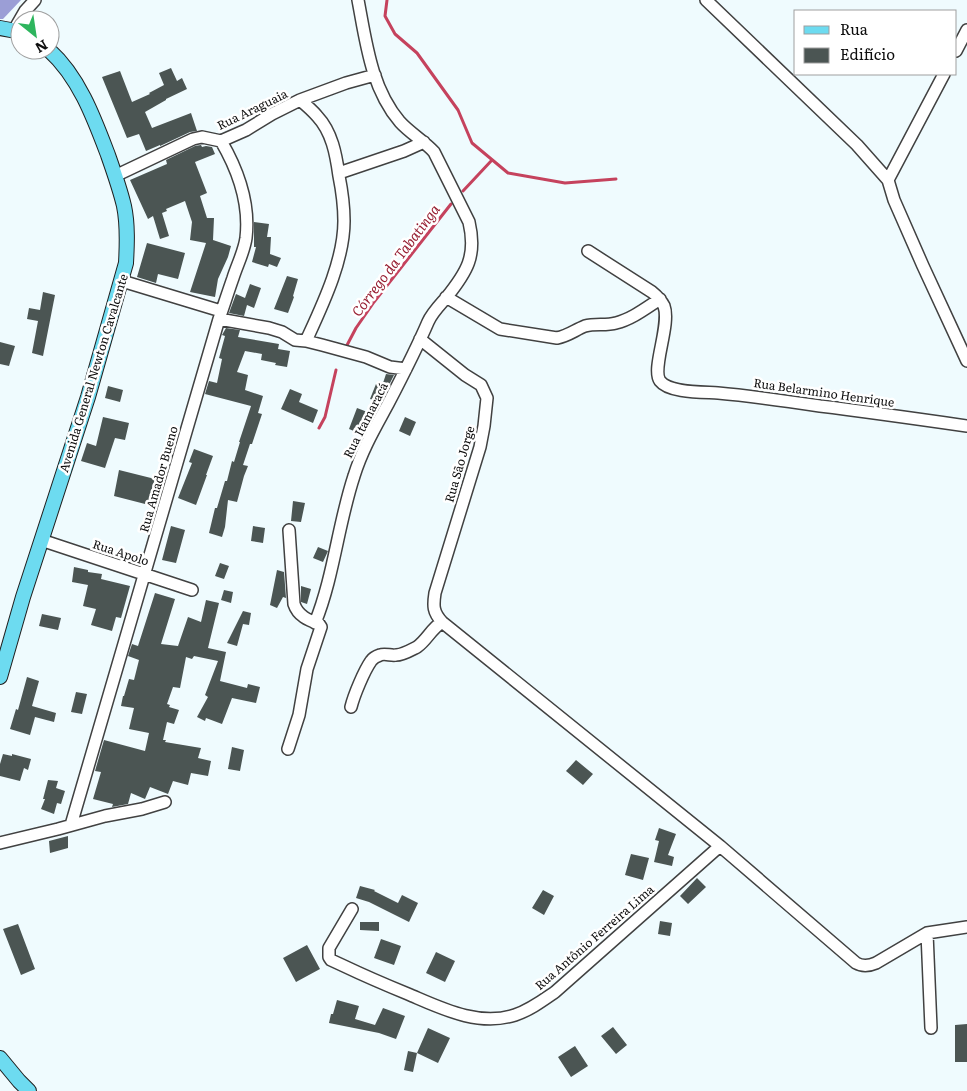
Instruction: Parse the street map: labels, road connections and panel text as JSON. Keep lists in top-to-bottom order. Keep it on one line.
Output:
{"streets":{"main road":["Avenida General Newton Cavalcante"],"street":["Rua Araguaia","Rua Belarmino Henrique","Rua Itamaracá","Rua São Jorge","Rua Amador Bueno","Rua Apolo","Rua Antônio Ferreira Lima"]},"crossings":[["Rua Araguaia","Avenida General Newton Cavalcante"],["Rua Araguaia","Rua Amador Bueno"],["Avenida General Newton Cavalcante","Rua Apolo"],["Rua Itamaracá","Rua São Jorge"],["Rua Amador Bueno","Rua Apolo"]],"water":["Córrego da Tabatinga"],"legend":["Rua","Edifício"],"north":"bottom right"}
